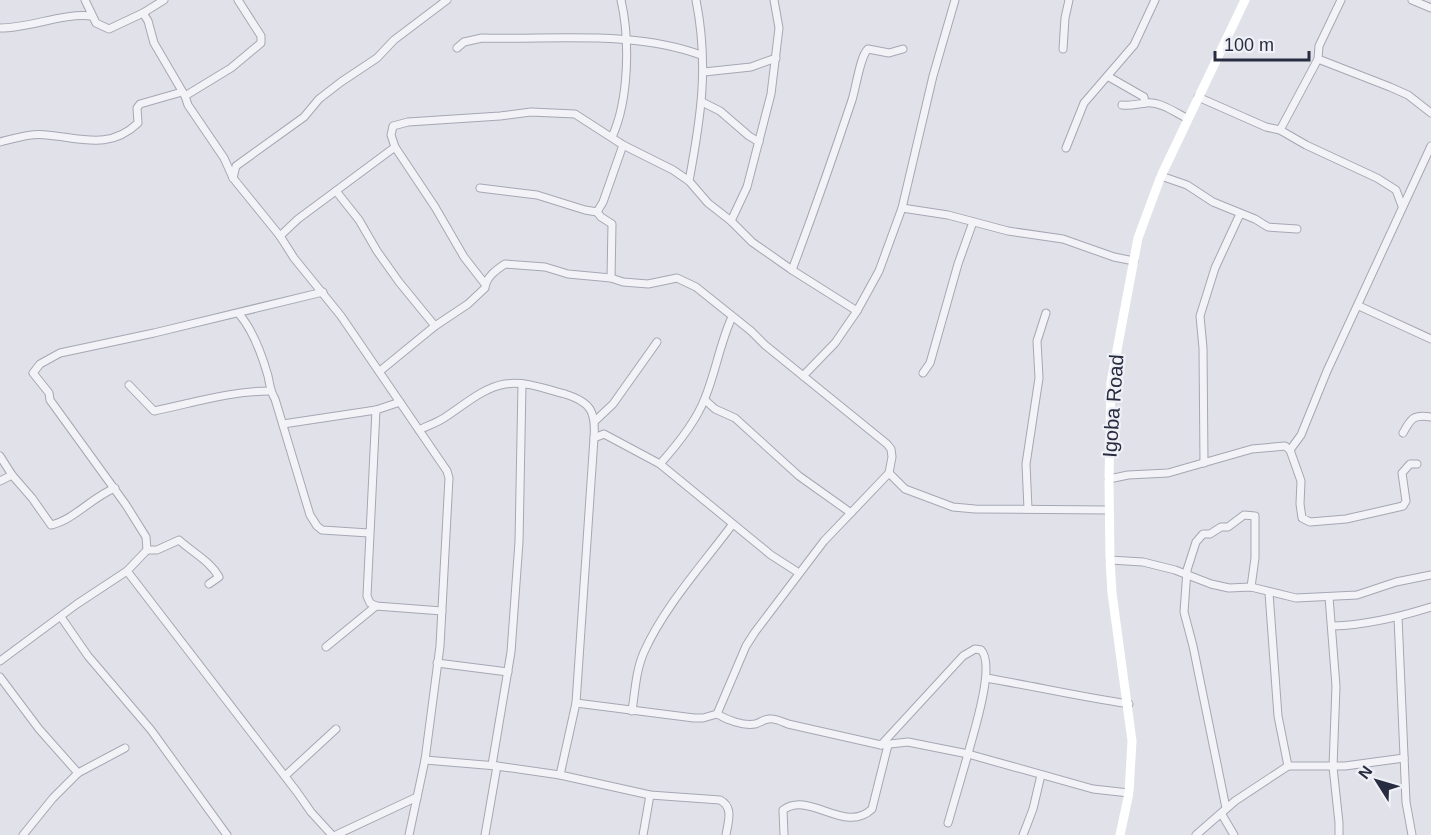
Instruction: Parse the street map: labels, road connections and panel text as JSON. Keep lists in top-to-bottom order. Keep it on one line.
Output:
{"streets":{"street":["Igoba Road"]},"scale_bar":"100 m","north":"top left"}
